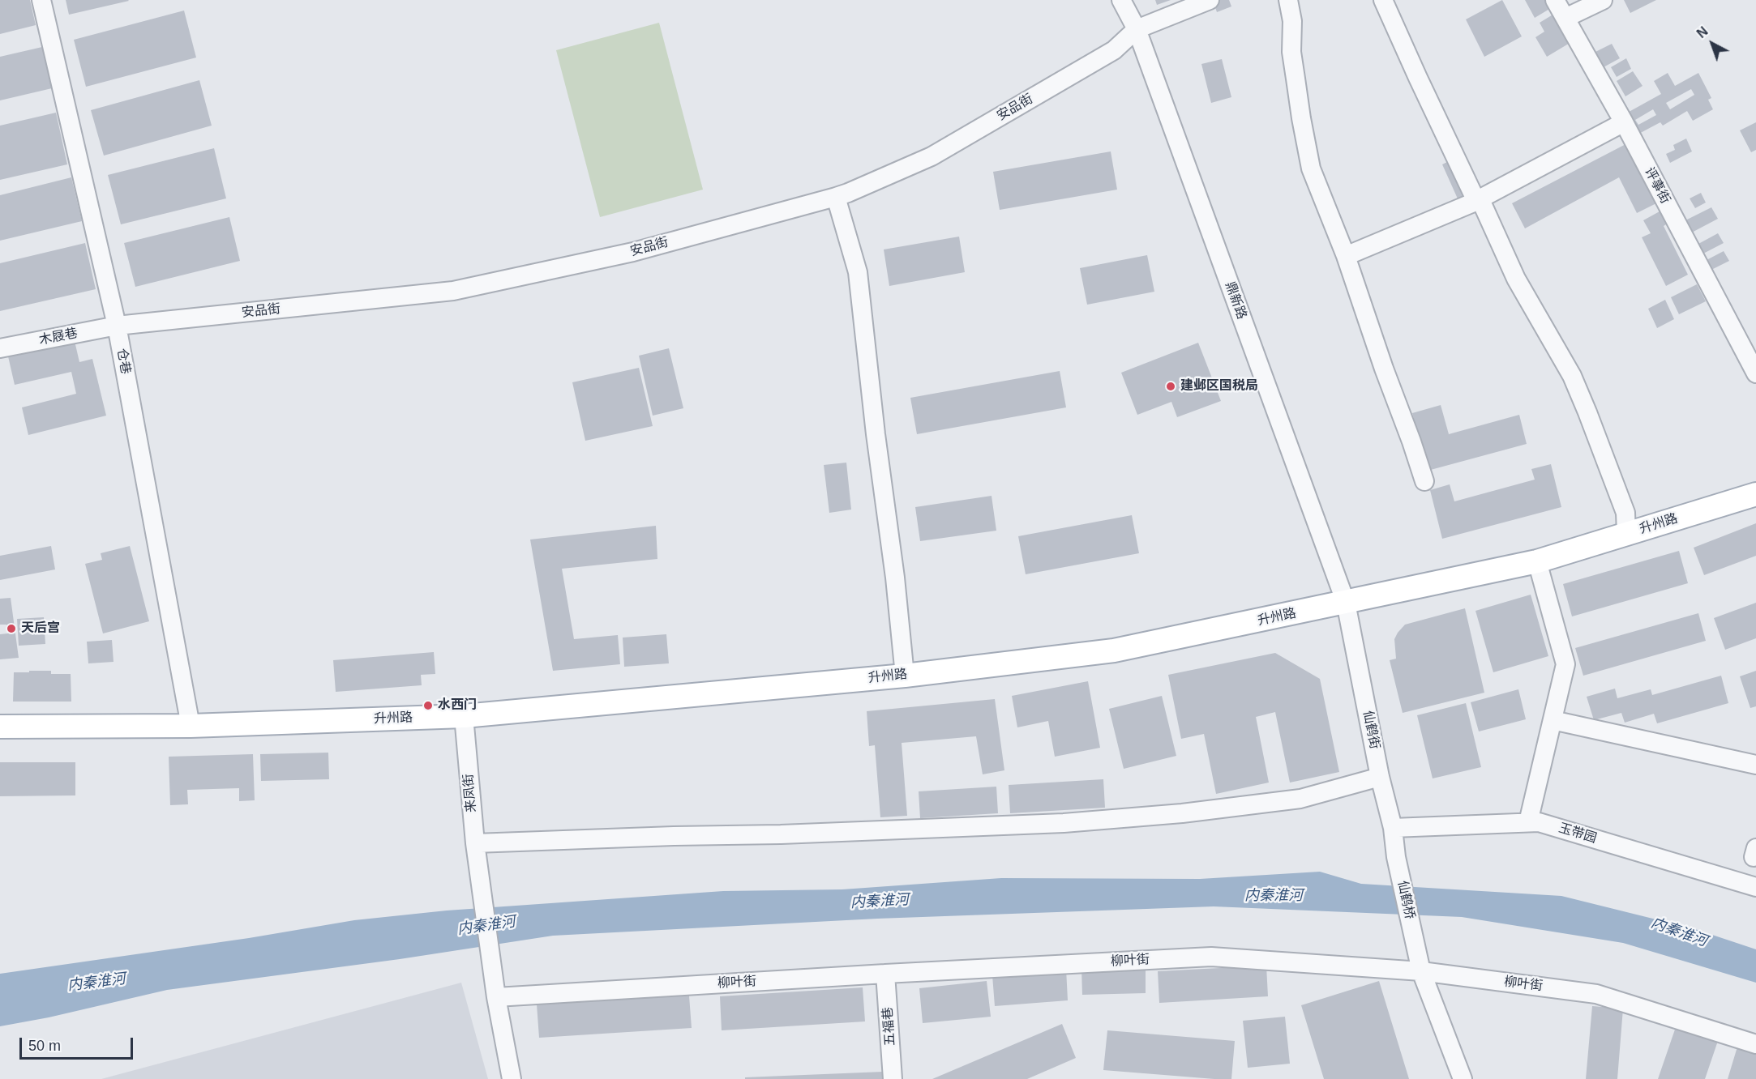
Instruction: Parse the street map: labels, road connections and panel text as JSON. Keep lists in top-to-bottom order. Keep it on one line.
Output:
{"streets":{"main road":["升州路"],"street":["安品街","评事街","鼎新路","木屐巷","仓巷","仙鹤街","来凤街","玉带园","仙鹤桥","柳叶街","五福巷"]},"crossings":[["安品街","鼎新路"],["安品街","木屐巷"],["安品街","仓巷"],["鼎新路","升州路"],["鼎新路","仙鹤街"],["木屐巷","仓巷"],["仓巷","升州路"],["升州路","仙鹤街"],["升州路","来凤街"],["仙鹤街","玉带园"],["仙鹤街","仙鹤桥"],["来凤街","柳叶街"],["仙鹤桥","柳叶街"],["柳叶街","五福巷"]],"water":["内秦淮河"],"places":["建邺区国税局","天后宫","水西门"],"scale_bar":"50 m","north":"top left"}
